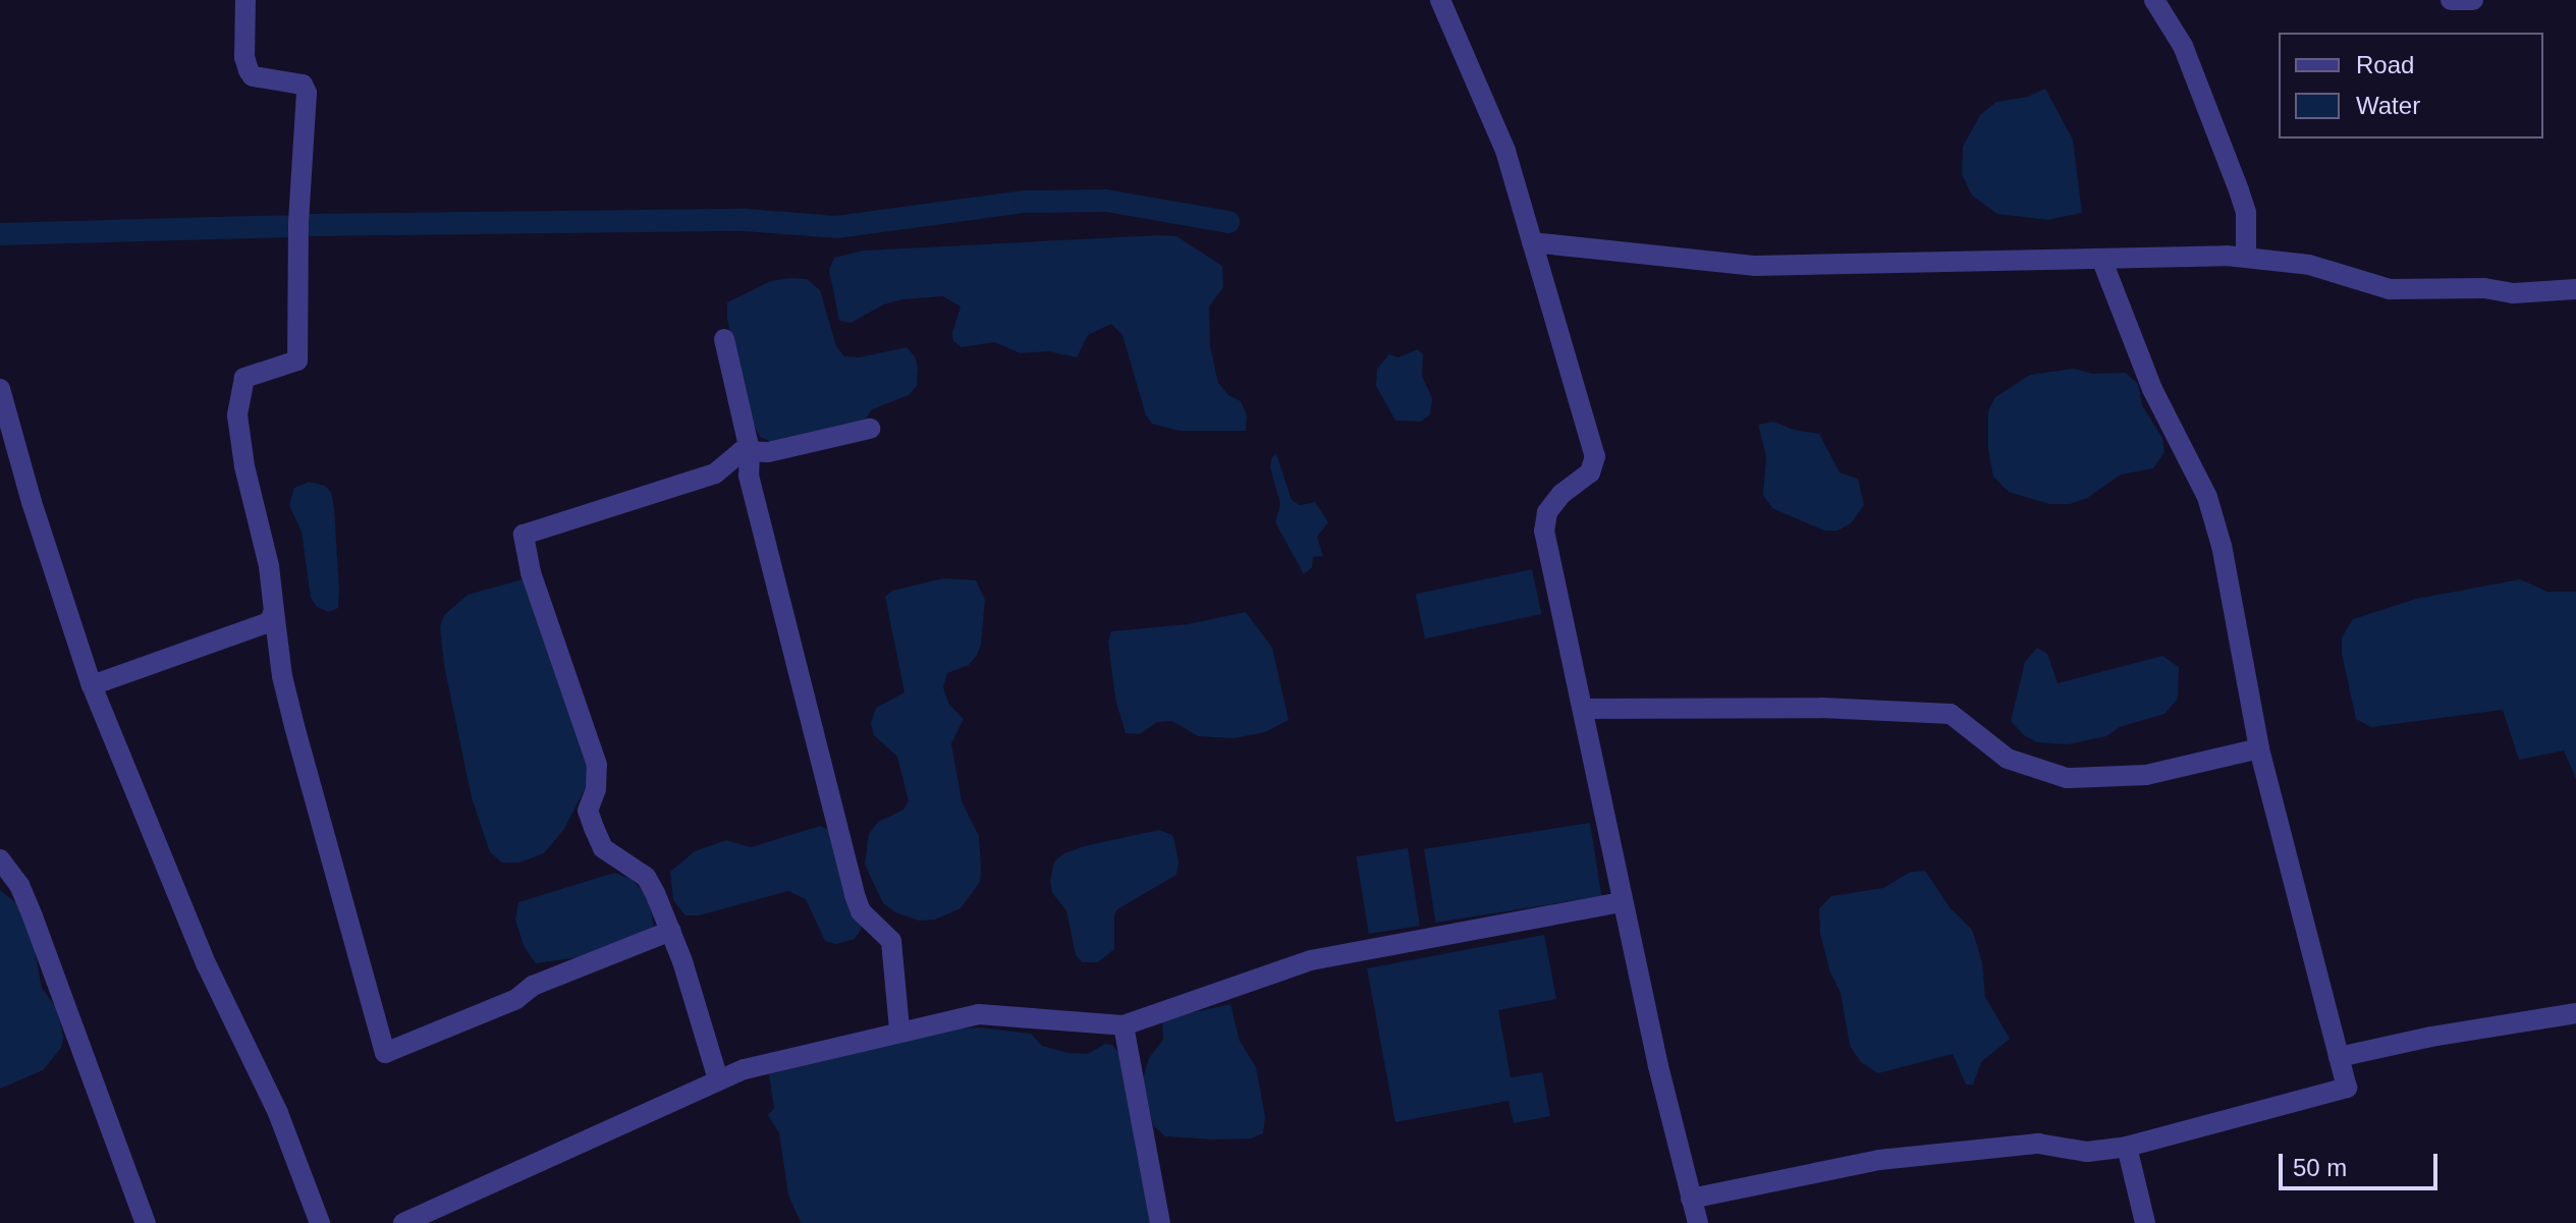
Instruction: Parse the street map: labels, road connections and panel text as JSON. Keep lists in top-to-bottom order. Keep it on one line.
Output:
{"legend":["Road","Water"],"scale_bar":"50 m"}
